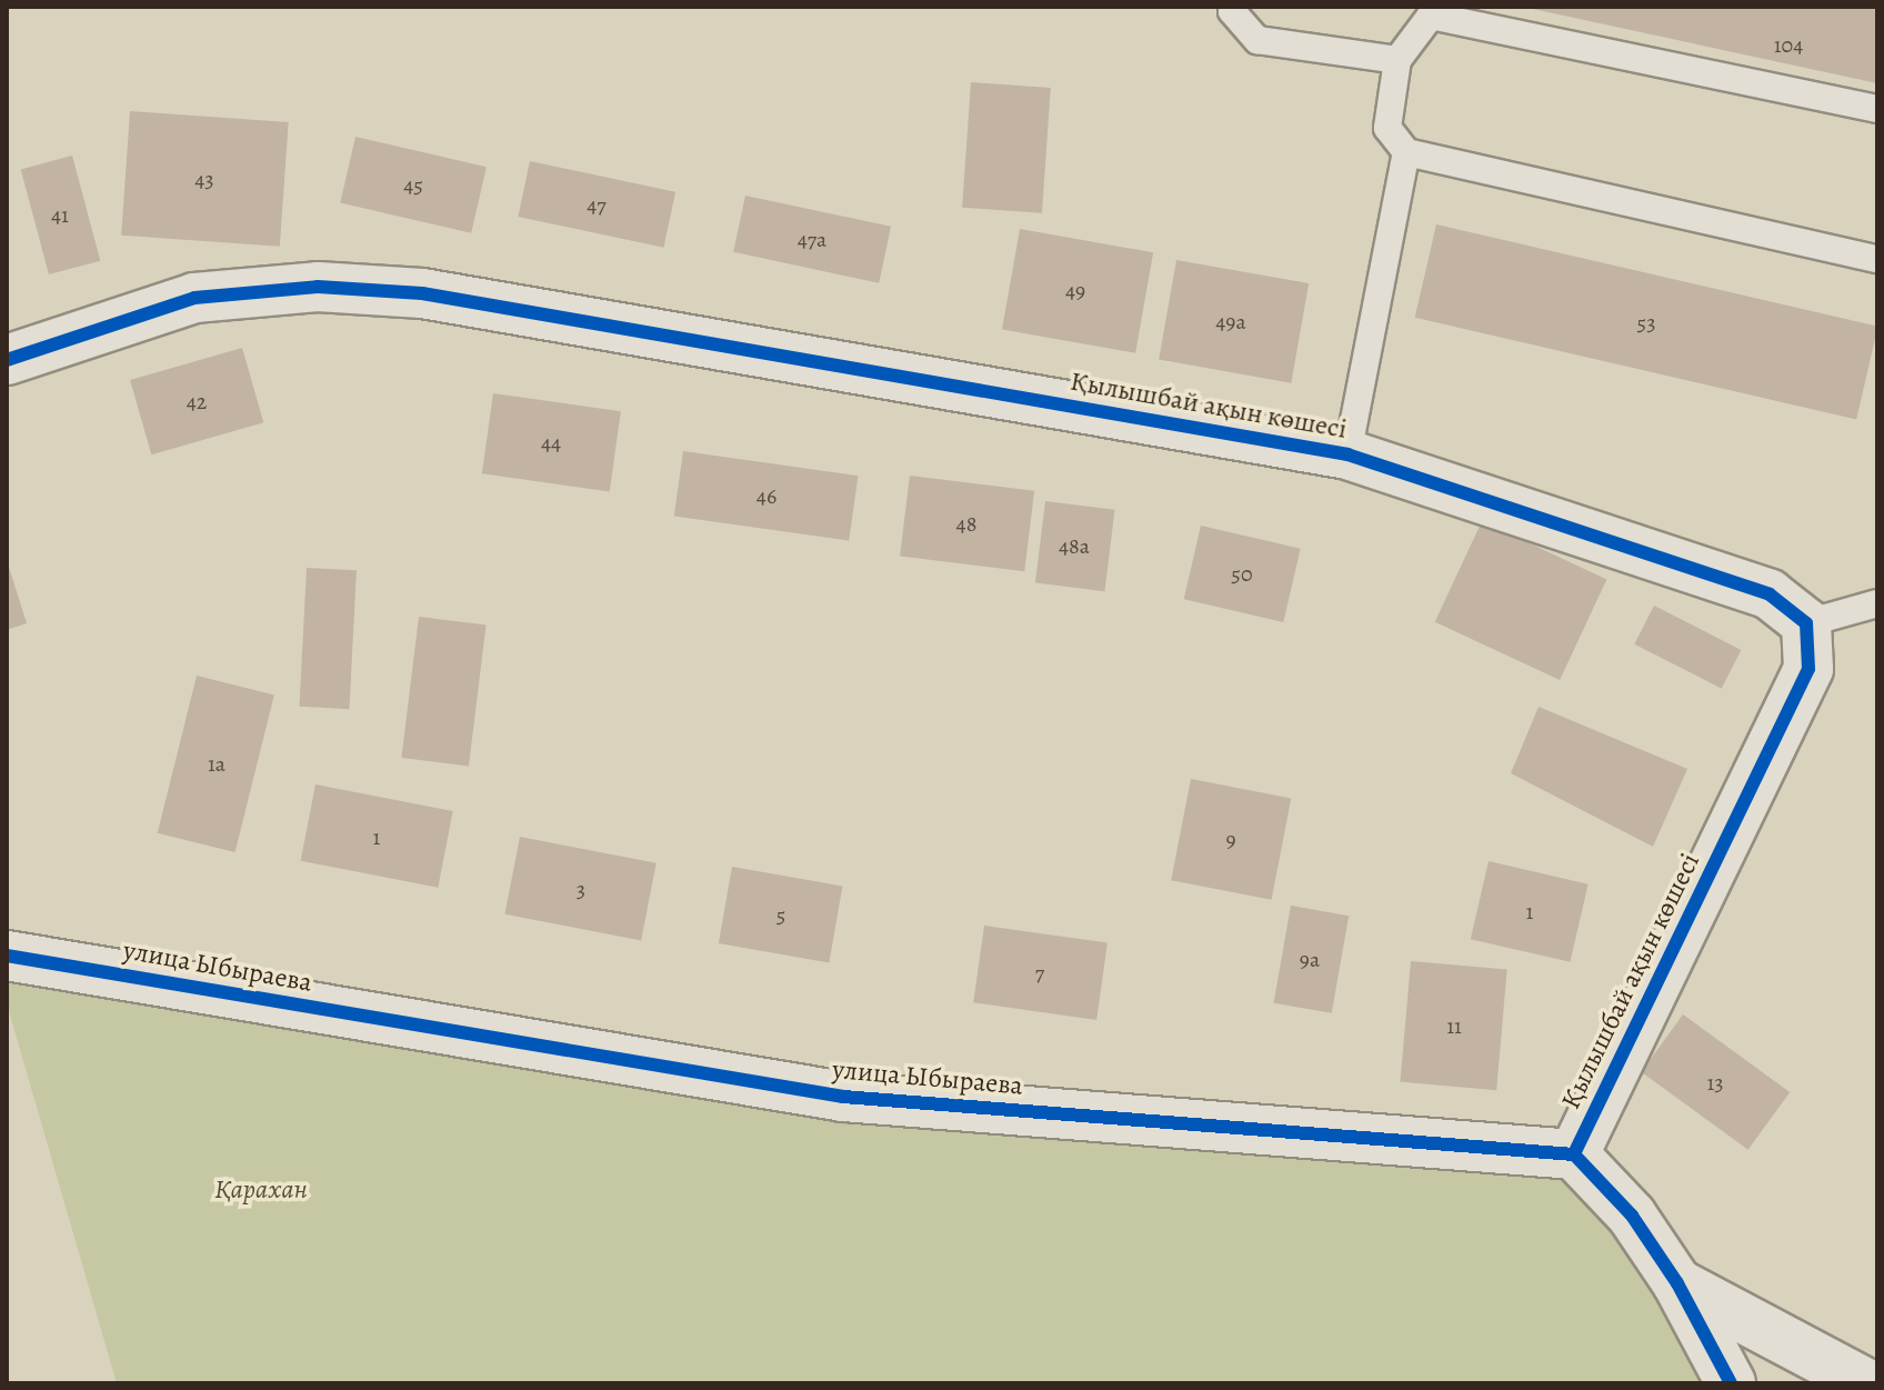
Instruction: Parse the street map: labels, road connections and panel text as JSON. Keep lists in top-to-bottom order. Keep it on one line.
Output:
{"streets":{"street":["Қылышбай ақын көшесі","улица Ыбыраева"]},"crossings":[["Қылышбай ақын көшесі","улица Ыбыраева"]],"parks":["Қарахан"],"house_numbers":["104","43","45","47","41","47а","49","49а","53","42","44","46","48","48а","50","1а","1","9","3","1","5","9а","7","11","13"]}
